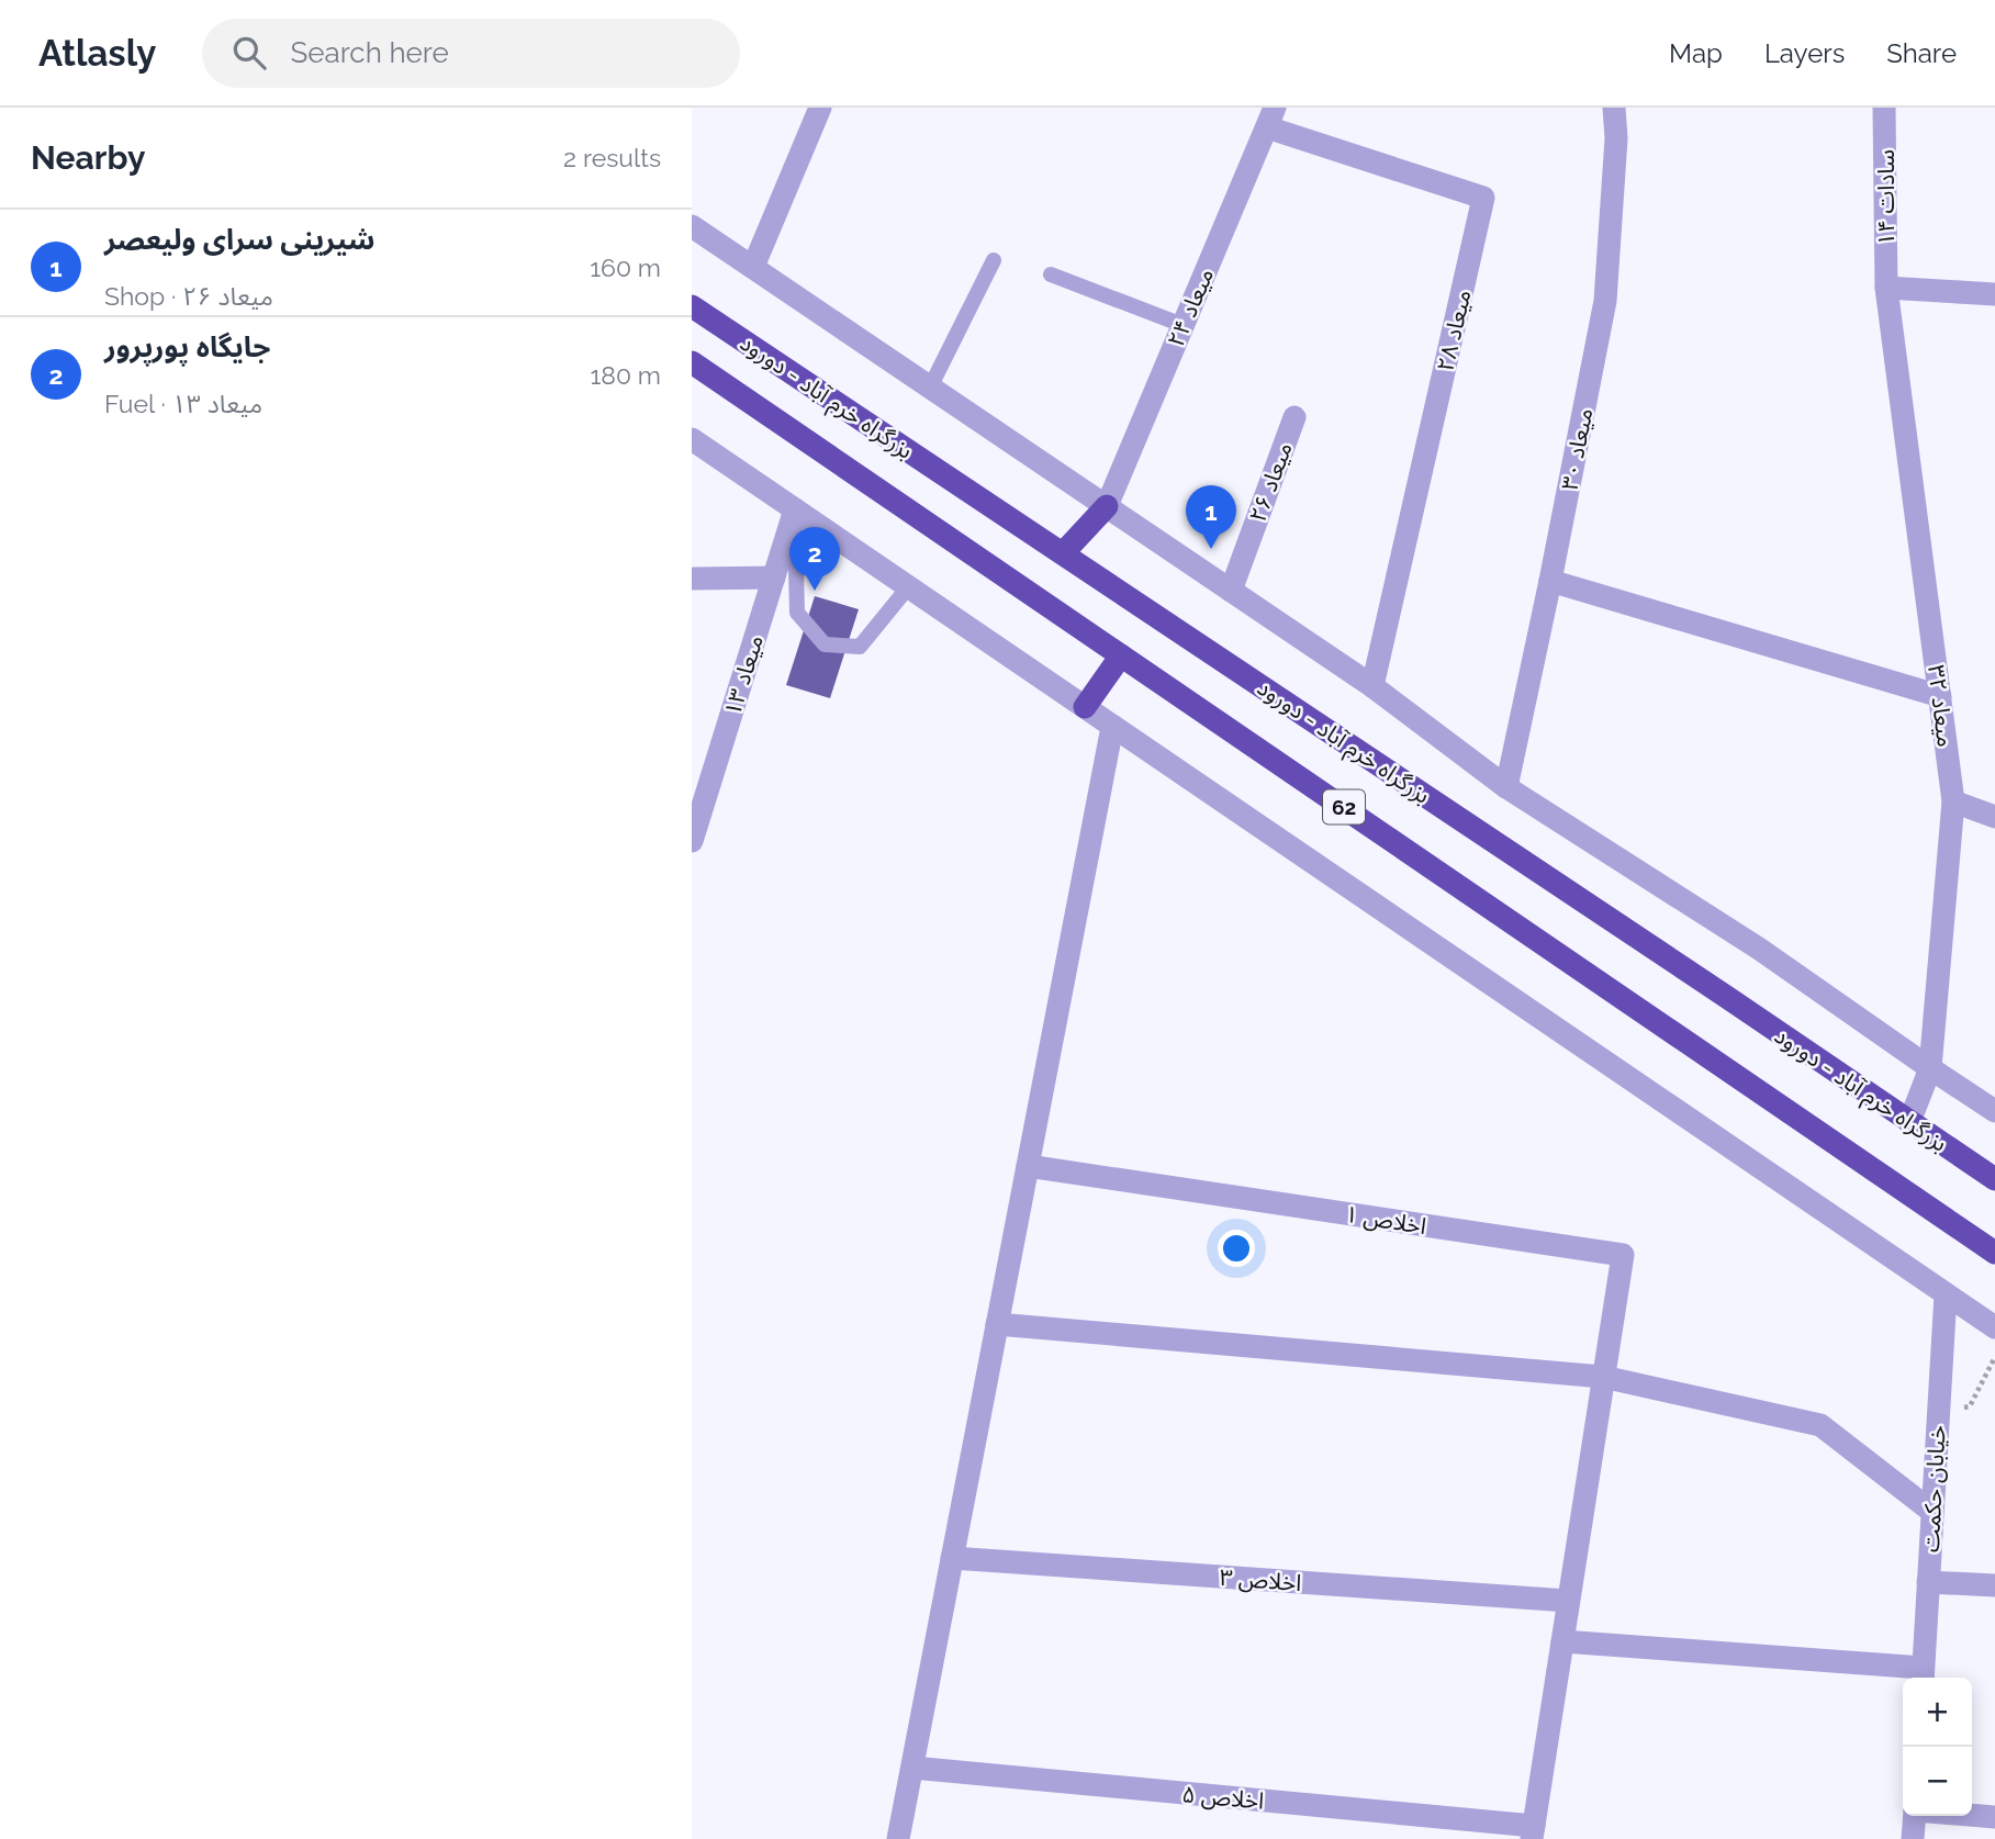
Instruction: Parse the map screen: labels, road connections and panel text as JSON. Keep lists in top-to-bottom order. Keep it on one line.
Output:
{"streets":{"highway":["بزرگراه خرم آباد - دورود","62"],"street":["سادات ۱۴","میعاد ۲۴","میعاد ۲۸","میعاد ۳۰","میعاد ۲۶","میعاد ۱۳","میعاد ۳۲","اخلاص ۱","خیابان حکمت","اخلاص ۳","اخلاص ۵"]},"crossings":[["سادات ۱۴","میعاد ۳۲"],["میعاد ۲۴","میعاد ۲۸"],["بزرگراه خرم آباد - دورود","میعاد ۳۲"]],"page":{"header":"Atlasly","search":"Search here","nav":["Map","Layers","Share"],"heading":["Nearby","2 results"],"list":[{"mark":"1","name":"شیرینی سرای ولیعصر","note":"Shop · میعاد ۲۶","value":"160 m"},{"mark":"2","name":"جایگاه پورپرور","note":"Fuel · میعاد ۱۳","value":"180 m"}],"pins":["1","2"],"map_buttons":["+","−"]}}
